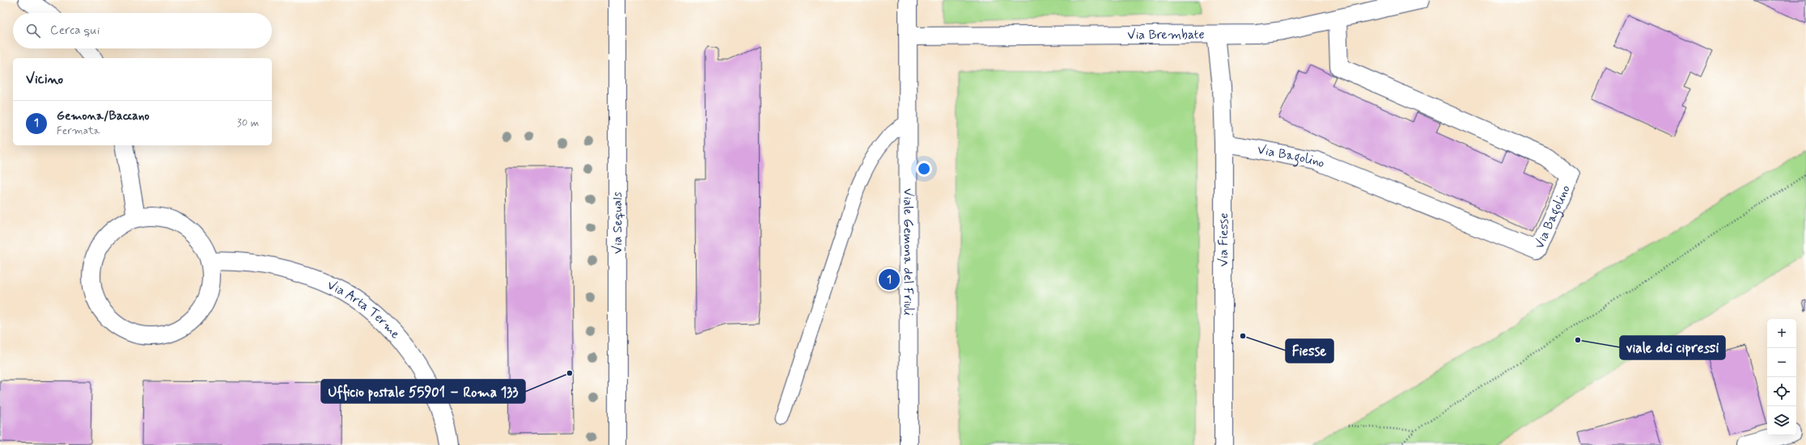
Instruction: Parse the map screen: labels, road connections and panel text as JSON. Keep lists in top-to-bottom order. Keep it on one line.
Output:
{"streets":{"street":["Via Brembate","Via Bagolino","Via Sequals","Via Fiesse","Viale Gemona del Friuli","Via Arta Terme"]},"crossings":[["Via Brembate","Via Bagolino"],["Via Brembate","Via Fiesse"],["Via Brembate","Viale Gemona del Friuli"],["Via Bagolino","Via Fiesse"]],"places":["Fiesse","viale dei cipressi","Ufficio postale 55901 – Roma 133"],"page":{"search":"Cerca qui","heading":"Vicino","list":[{"mark":"1","name":"Gemona/Baccano","note":"Fermata","value":"30 m"}],"pins":"1","map_buttons":["+","−"]}}
